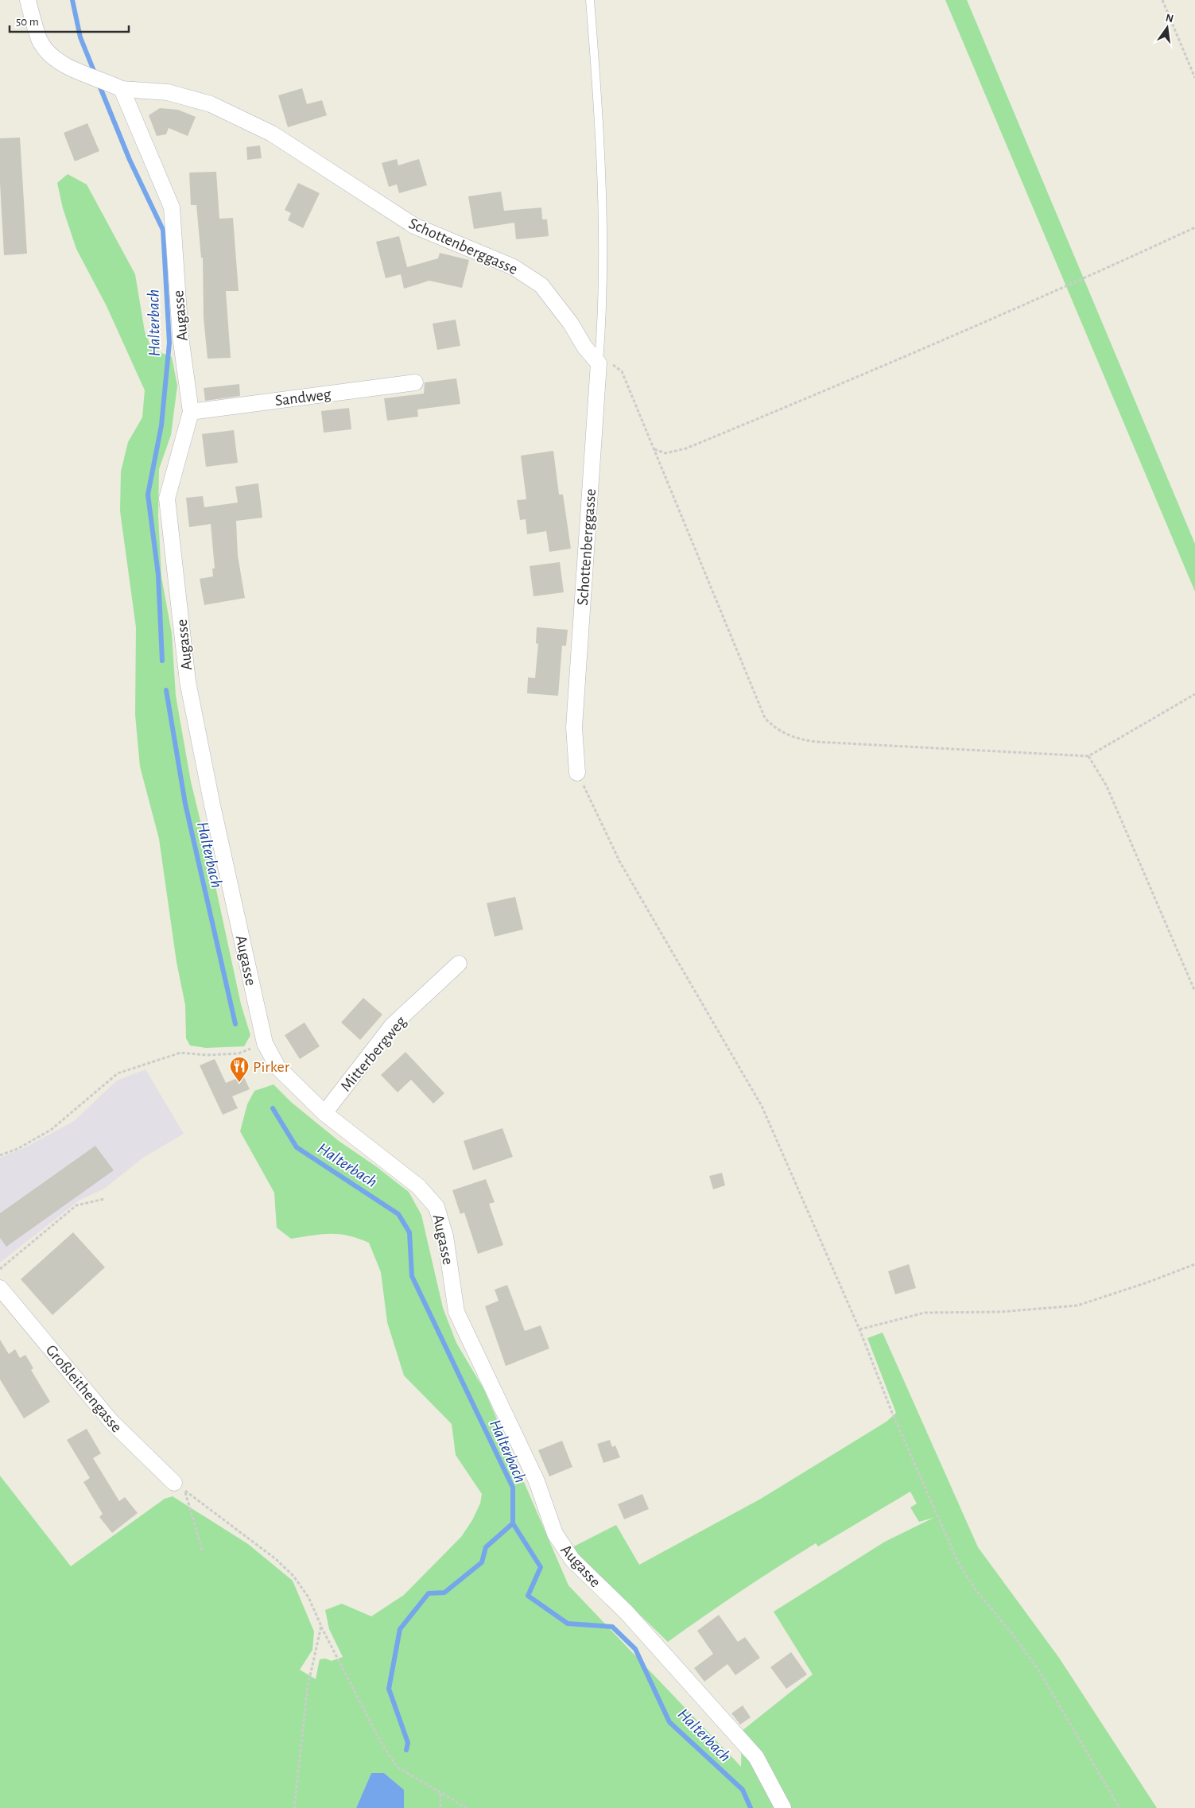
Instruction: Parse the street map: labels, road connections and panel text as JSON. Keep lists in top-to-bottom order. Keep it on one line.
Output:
{"streets":{"street":["Schottenberggasse","Augasse","Sandweg","Mitterbergweg","Großleithengasse"]},"crossings":[["Schottenberggasse","Augasse"],["Augasse","Sandweg"],["Augasse","Mitterbergweg"]],"water":["Halterbach"],"places":{"restaurant":["Pirker"]},"scale_bar":"50 m","north":"top"}
